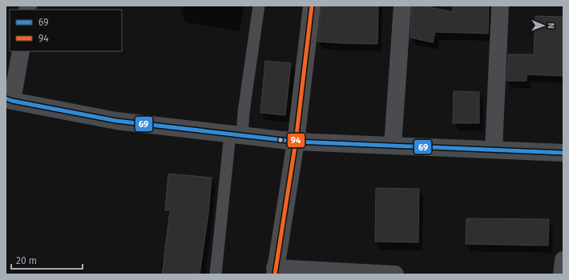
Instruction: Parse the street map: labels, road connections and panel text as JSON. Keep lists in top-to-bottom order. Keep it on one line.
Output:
{"lines":["transit line 94","transit line 69"],"legend":["69","94"],"scale_bar":"20 m","north":"right"}
